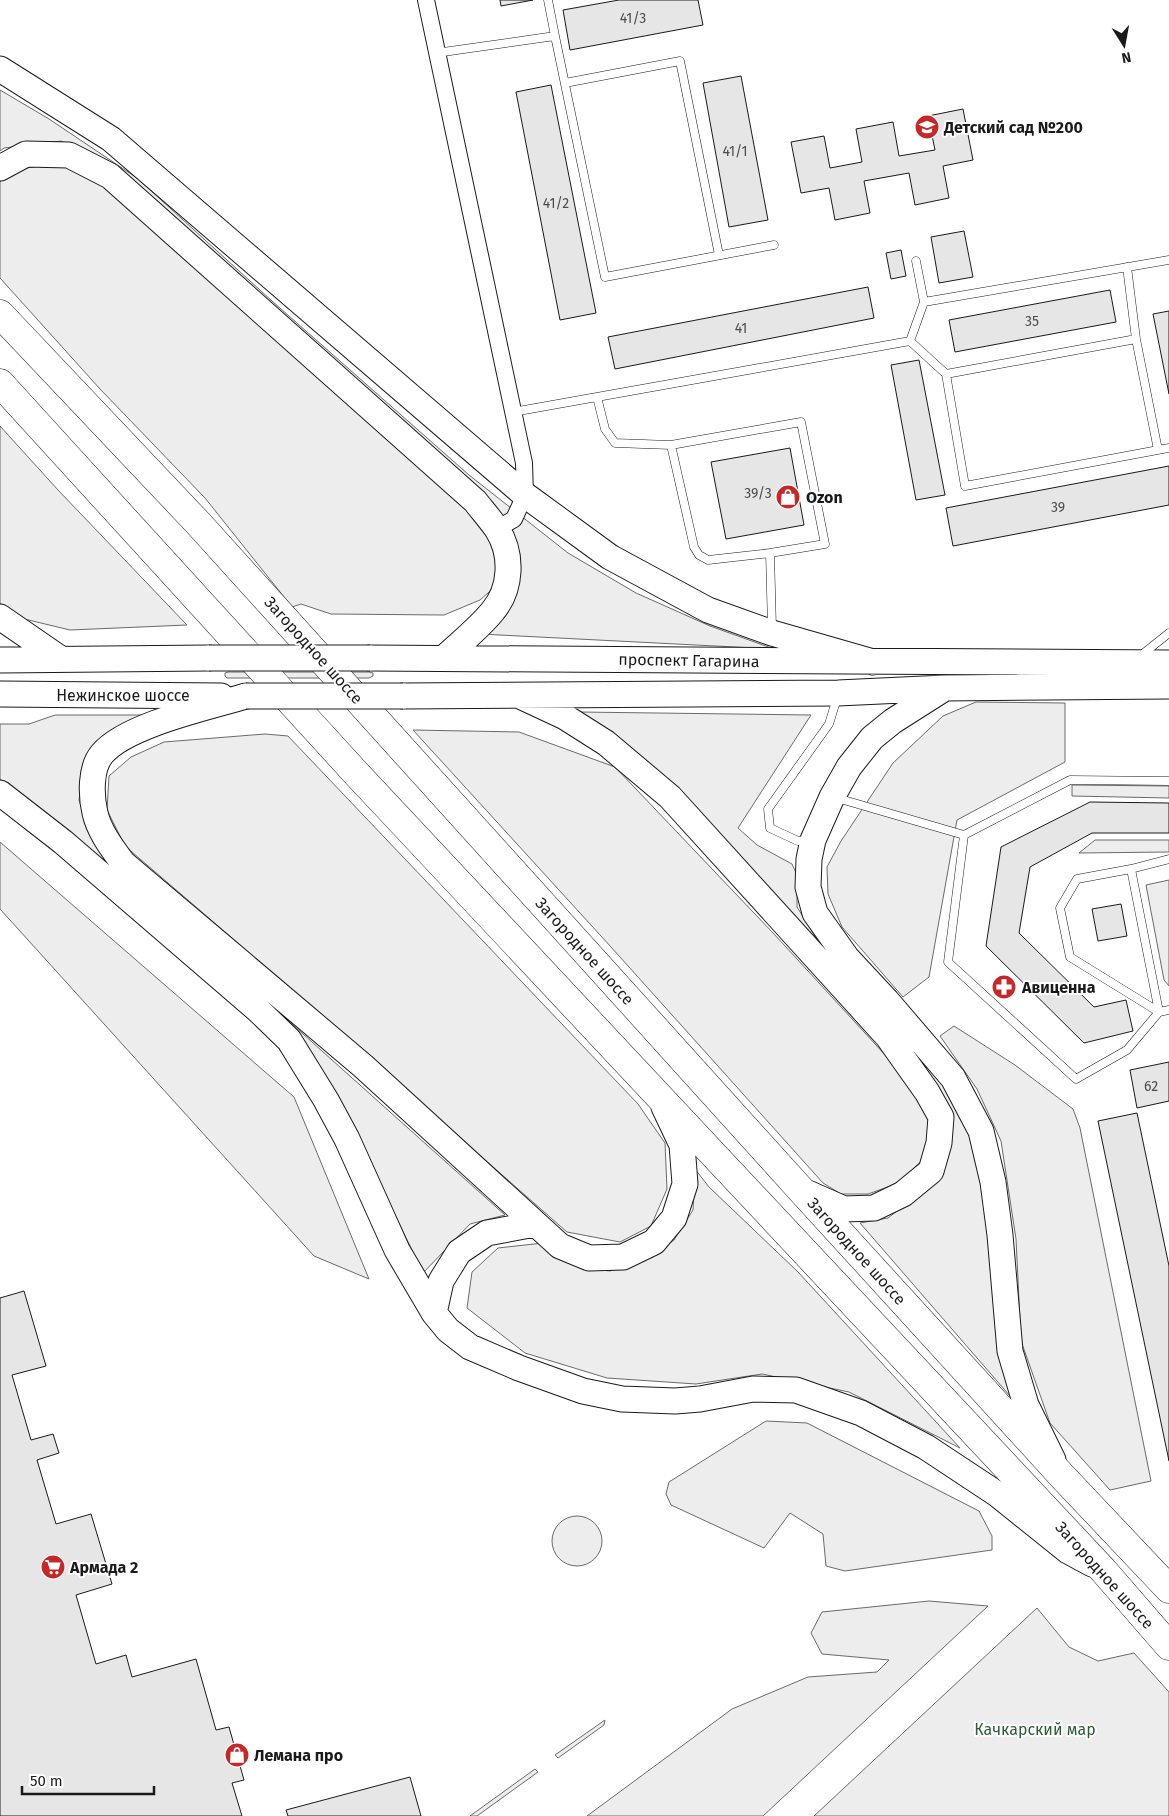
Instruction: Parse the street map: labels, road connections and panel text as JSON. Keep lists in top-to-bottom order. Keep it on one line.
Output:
{"streets":{"highway":["Загородное шоссе"],"main road":["проспект Гагарина","Нежинское шоссе"]},"crossings":[["проспект Гагарина","Нежинское шоссе"]],"parks":["Качкарский мар"],"places":{"school or university":["Детский сад №200"],"shop":["Ozon","Лемана про"],"pharmacy":["Авиценна"],"supermarket":["Армада 2"]},"house_numbers":["41/3","41/1","41/2","35","41","39/3","39","62"],"scale_bar":"50 m","north":"bottom"}
